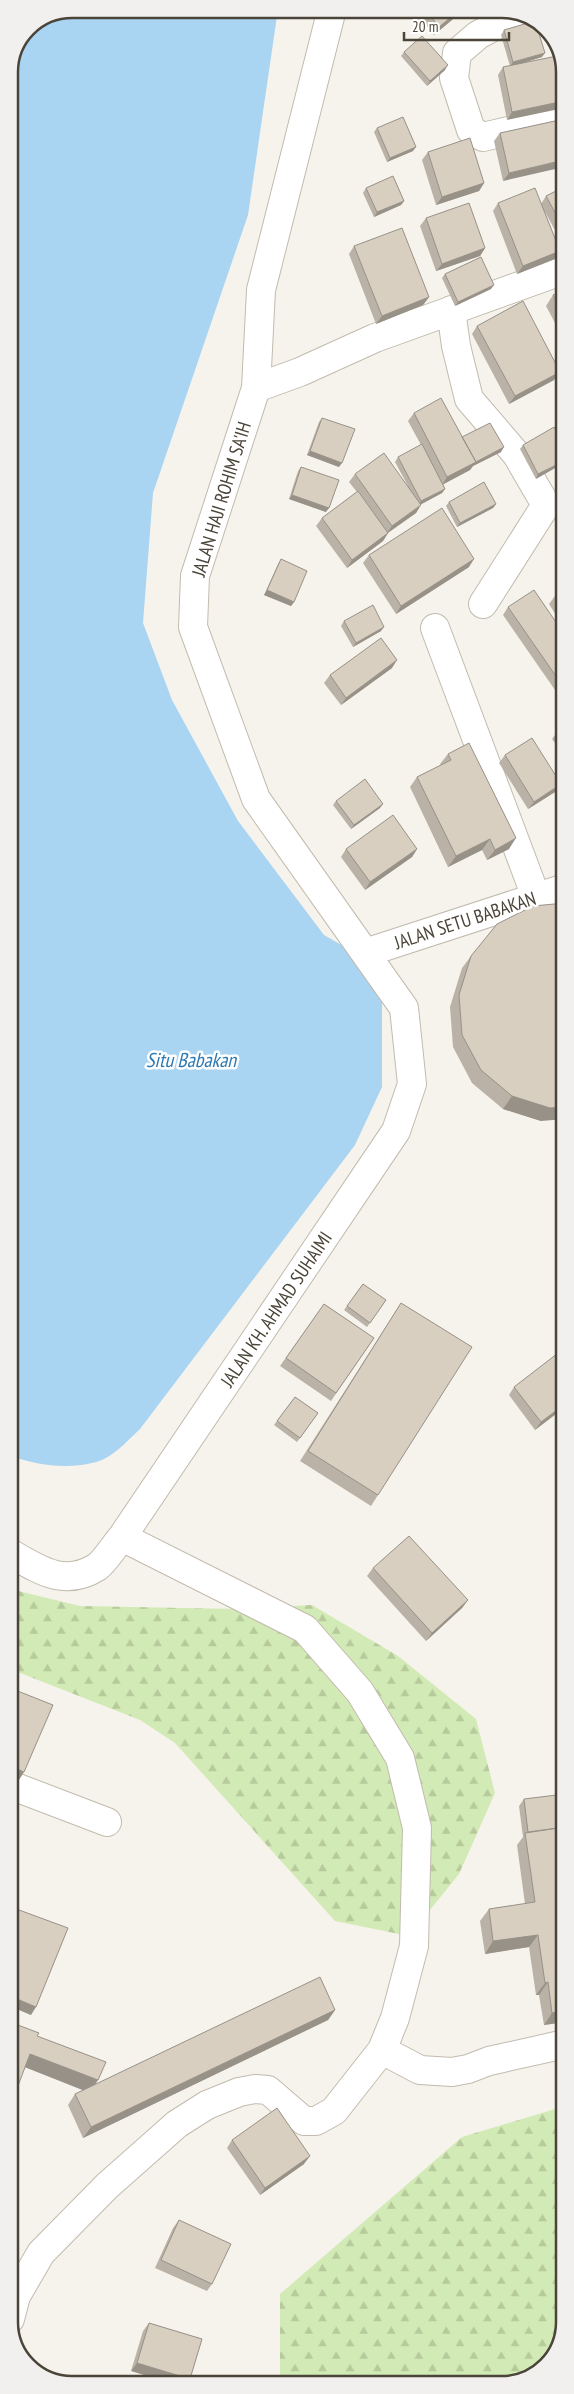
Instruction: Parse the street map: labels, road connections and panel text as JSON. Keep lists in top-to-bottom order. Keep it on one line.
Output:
{"streets":{"street":["JALAN HAJI ROHIM SA'IH","JALAN SETU BABAKAN","JALAN KH. AHMAD SUHAIMI"]},"crossings":[["JALAN HAJI ROHIM SA'IH","JALAN SETU BABAKAN"],["JALAN HAJI ROHIM SA'IH","JALAN KH. AHMAD SUHAIMI"],["JALAN SETU BABAKAN","JALAN KH. AHMAD SUHAIMI"]],"water":["Situ Babakan"],"scale_bar":"20 m"}
